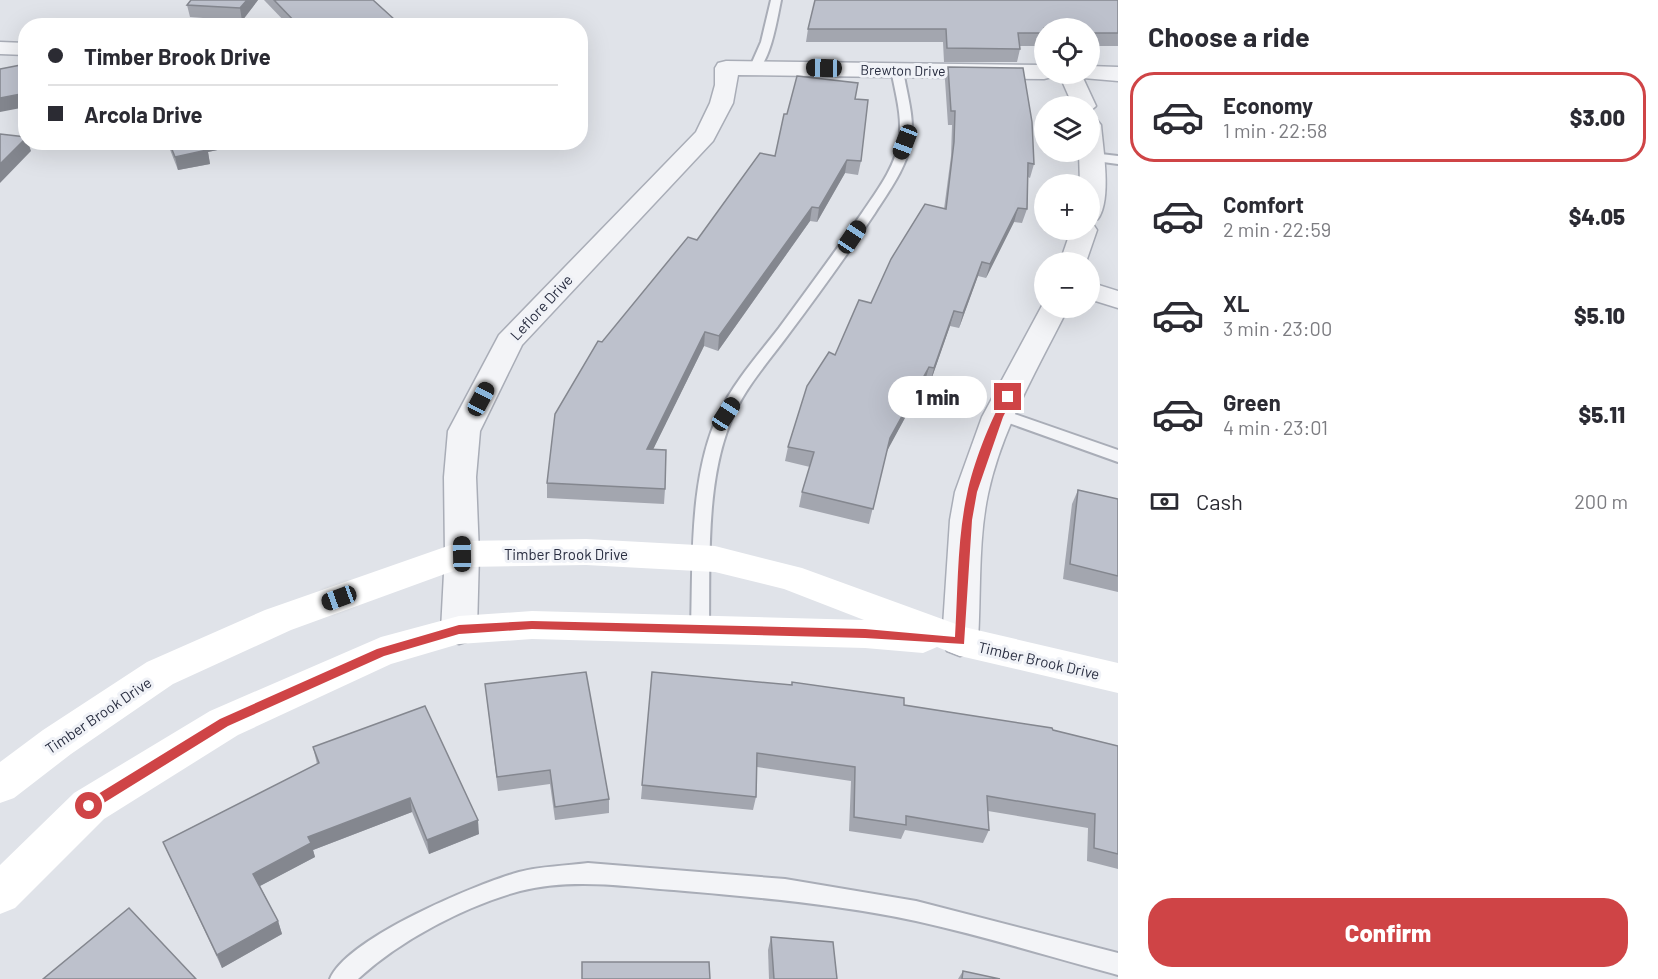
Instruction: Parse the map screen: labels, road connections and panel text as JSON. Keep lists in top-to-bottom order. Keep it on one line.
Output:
{"streets":{"street":["Brewton Drive","Leflore Drive","Timber Brook Drive"]},"crossings":[["Brewton Drive","Leflore Drive"],["Leflore Drive","Timber Brook Drive"]],"page":{"heading":"Choose a ride","map_buttons":["+","−"],"banner":["Timber Brook Drive","Arcola Drive"],"list":[{"name":"Economy","note":"1 min · 22:58","value":"$3.00"},{"name":"Comfort","note":"2 min · 22:59","value":"$4.05"},{"name":"XL","note":"3 min · 23:00","value":"$5.10"},{"name":"Green","note":"4 min · 23:01","value":"$5.11"}],"bubble":"1 min","pay":["Cash","200 m"],"buttons":"Confirm"}}
